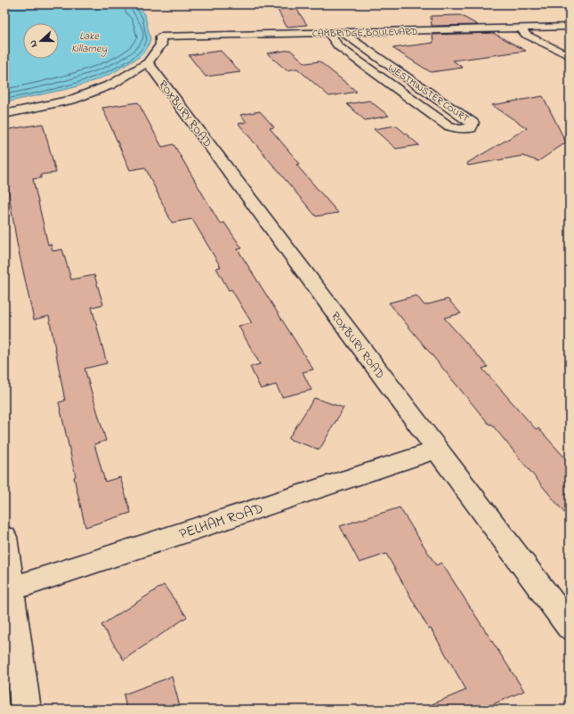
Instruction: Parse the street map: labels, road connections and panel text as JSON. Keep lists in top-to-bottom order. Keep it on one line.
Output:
{"streets":{"street":["CAMBRIDGE BOULEVARD","WESTMINSTER COURT","ROXBURY ROAD","PELHAM ROAD"]},"crossings":[["CAMBRIDGE BOULEVARD","WESTMINSTER COURT"],["CAMBRIDGE BOULEVARD","ROXBURY ROAD"],["ROXBURY ROAD","PELHAM ROAD"]],"water":["Lake Killarney"],"north":"left"}
